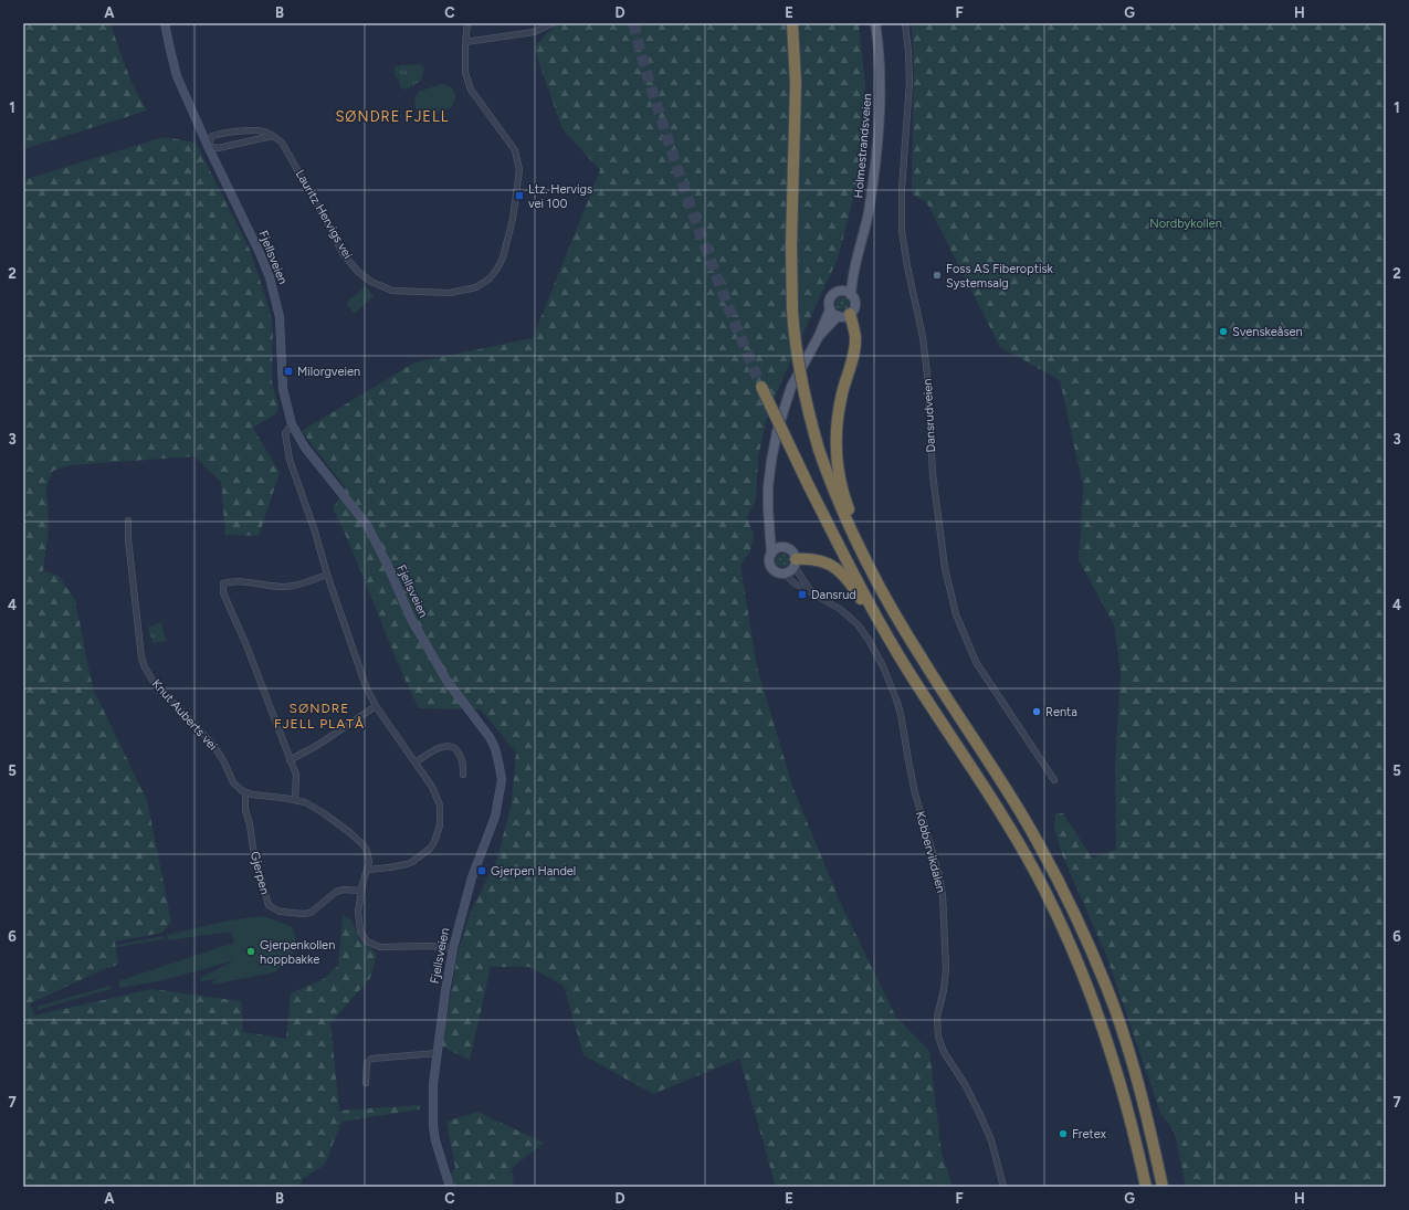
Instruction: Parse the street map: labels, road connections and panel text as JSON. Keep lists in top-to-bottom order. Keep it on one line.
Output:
{"streets":{"main road":["Holmestrandsveien","Fjellsveien"],"street":["Lauritz Hervigs vei","Dansrudveien","Knut Auberts vei","Kobbervikdalen","Gjerpen"]},"crossings":[["Knut Auberts vei","Gjerpen"]],"districts":["SØNDRE FJELL","SØNDRE FJELL PLATÅ"],"parks":["Nordbykollen"],"places":{"transit":["Ltz. Hervigs vei 100","Milorgveien","Dansrud","Gjerpen Handel"],"other":["Foss AS Fiberoptisk Systemsalg","Svenskeåsen","Renta","Gjerpenkollen hoppbakke","Fretex"]},"grid":{"columns":["A","B","C","D","E","F","G","H"],"rows":["1","2","3","4","5","6","7"]}}
